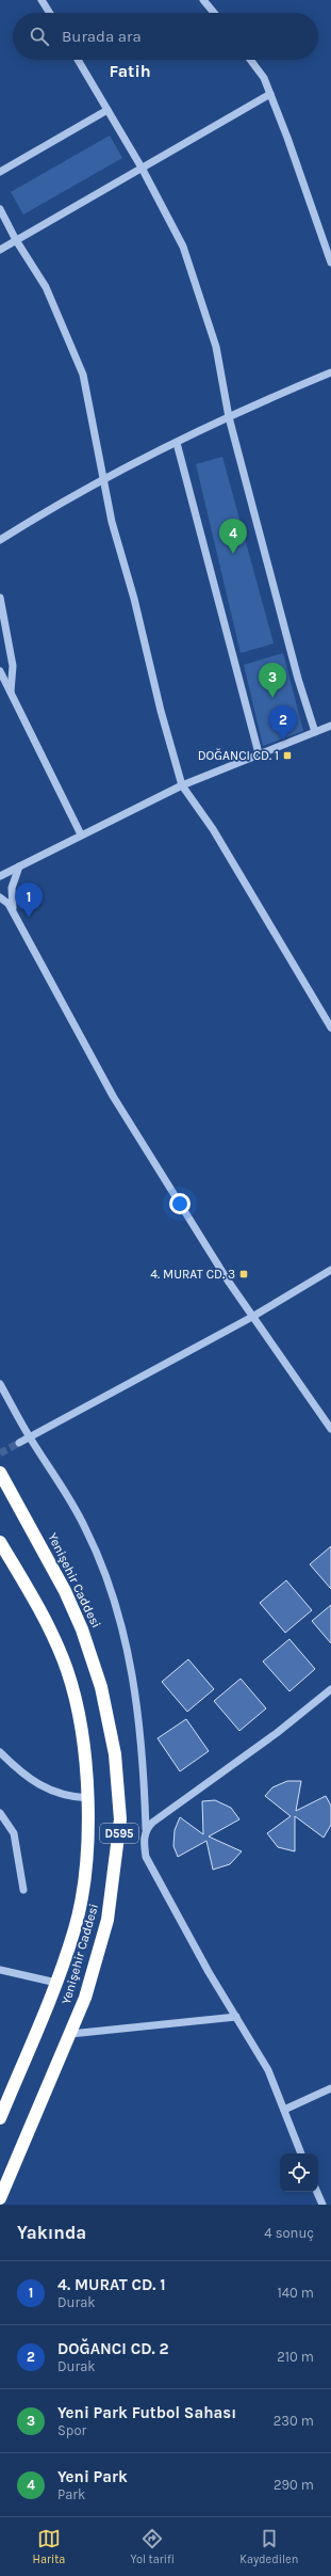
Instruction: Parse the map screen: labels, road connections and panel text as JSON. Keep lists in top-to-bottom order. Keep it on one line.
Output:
{"streets":{"highway":["Yenişehir Caddesi","D595"]},"districts":["Fatih"],"places":{"transit":["DOĞANCI CD. 1","4. MURAT CD. 3"]},"page":{"search":"Burada ara","pins":["4","3","2","1"],"heading":["Yakında","4 sonuç"],"list":[{"mark":"1","name":"4. MURAT CD. 1","note":"Durak","value":"140 m"},{"mark":"2","name":"DOĞANCI CD. 2","note":"Durak","value":"210 m"},{"mark":"3","name":"Yeni Park Futbol Sahası","note":"Spor","value":"230 m"},{"mark":"4","name":"Yeni Park","note":"Park","value":"290 m"}],"nav":["Harita","Yol tarifi","Kaydedilen"]}}
